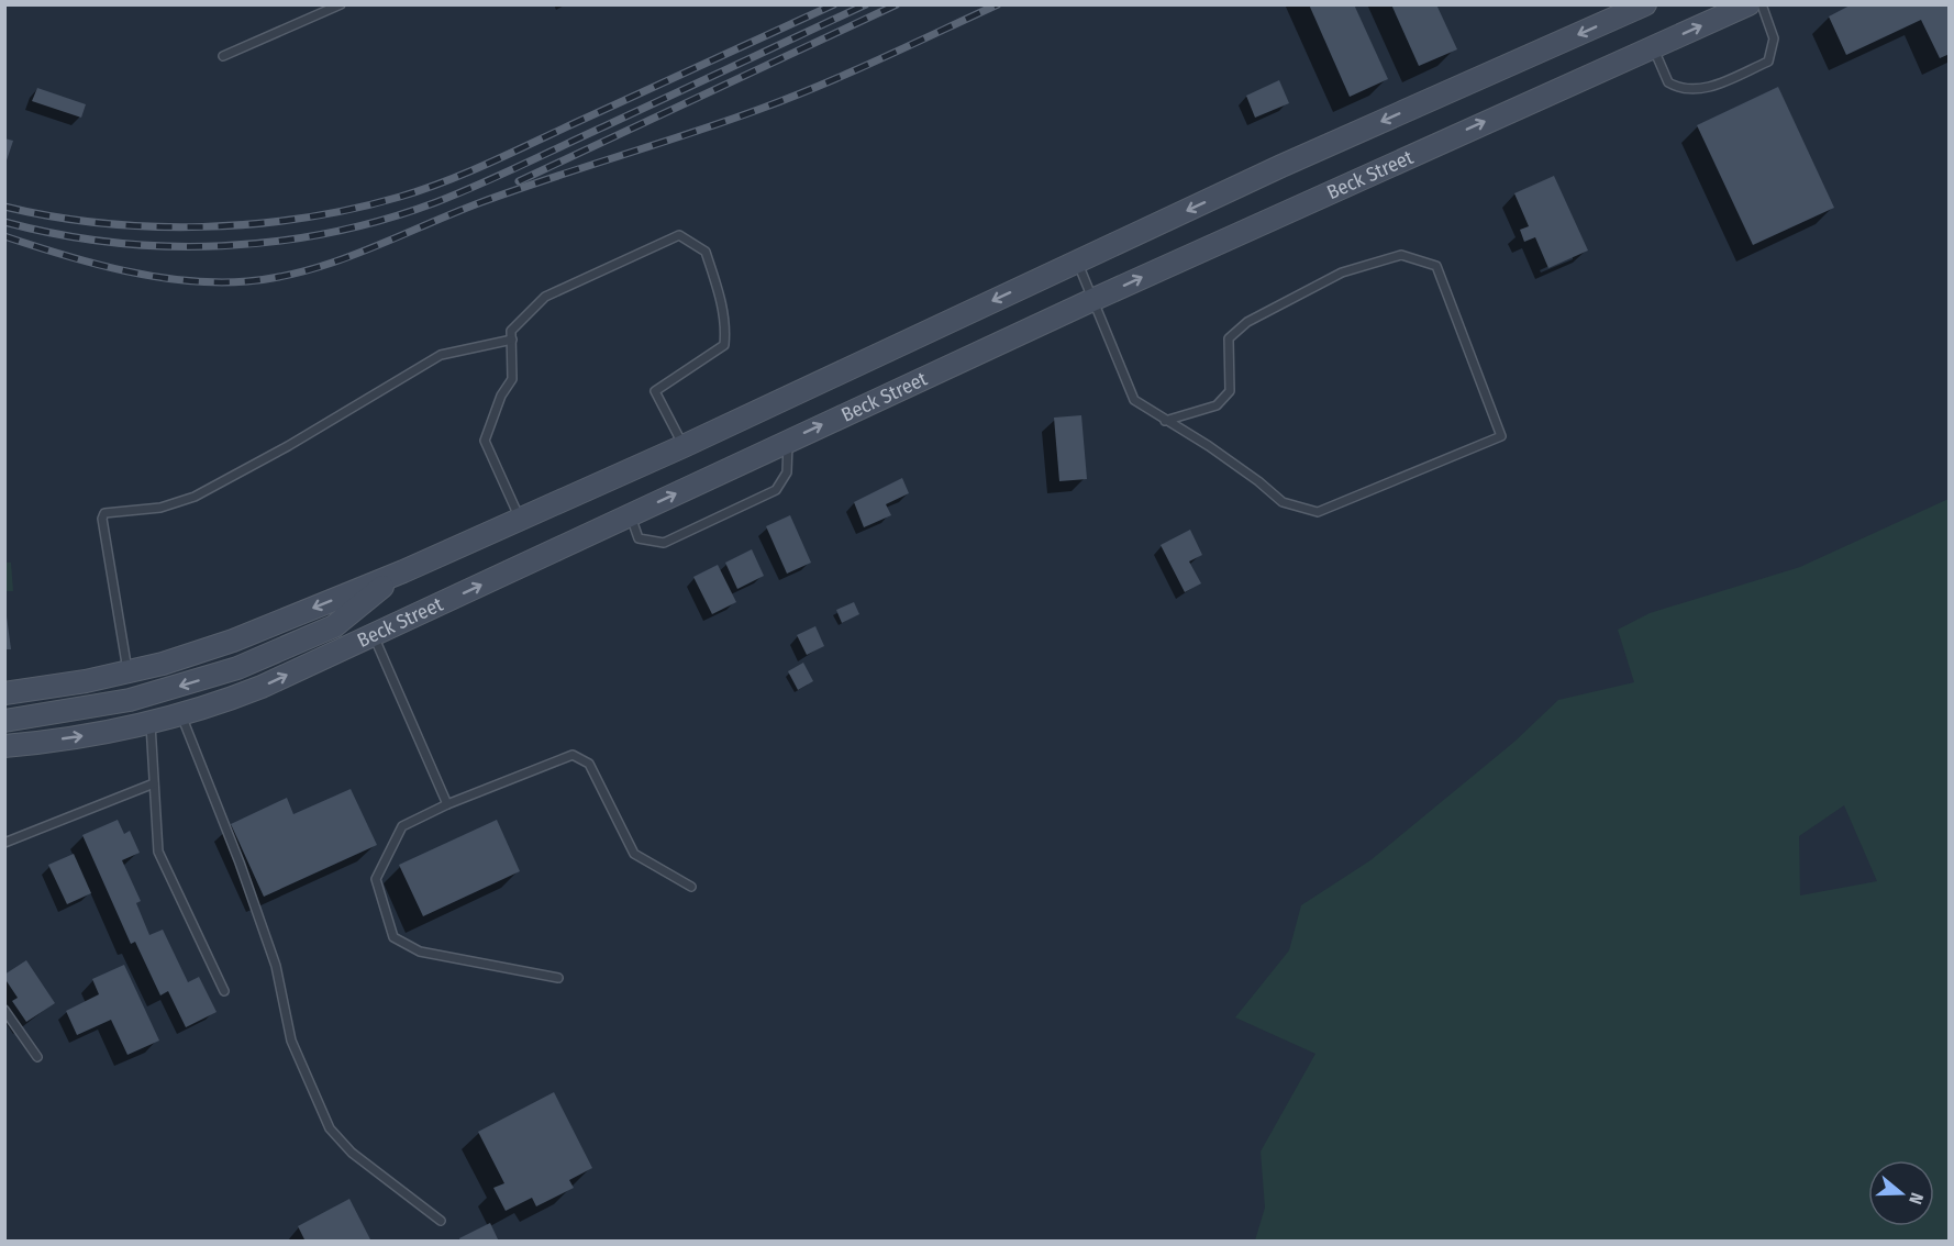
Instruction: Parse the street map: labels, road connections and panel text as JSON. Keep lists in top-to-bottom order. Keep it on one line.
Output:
{"streets":{"main road":["Beck Street"]},"north":"right"}
